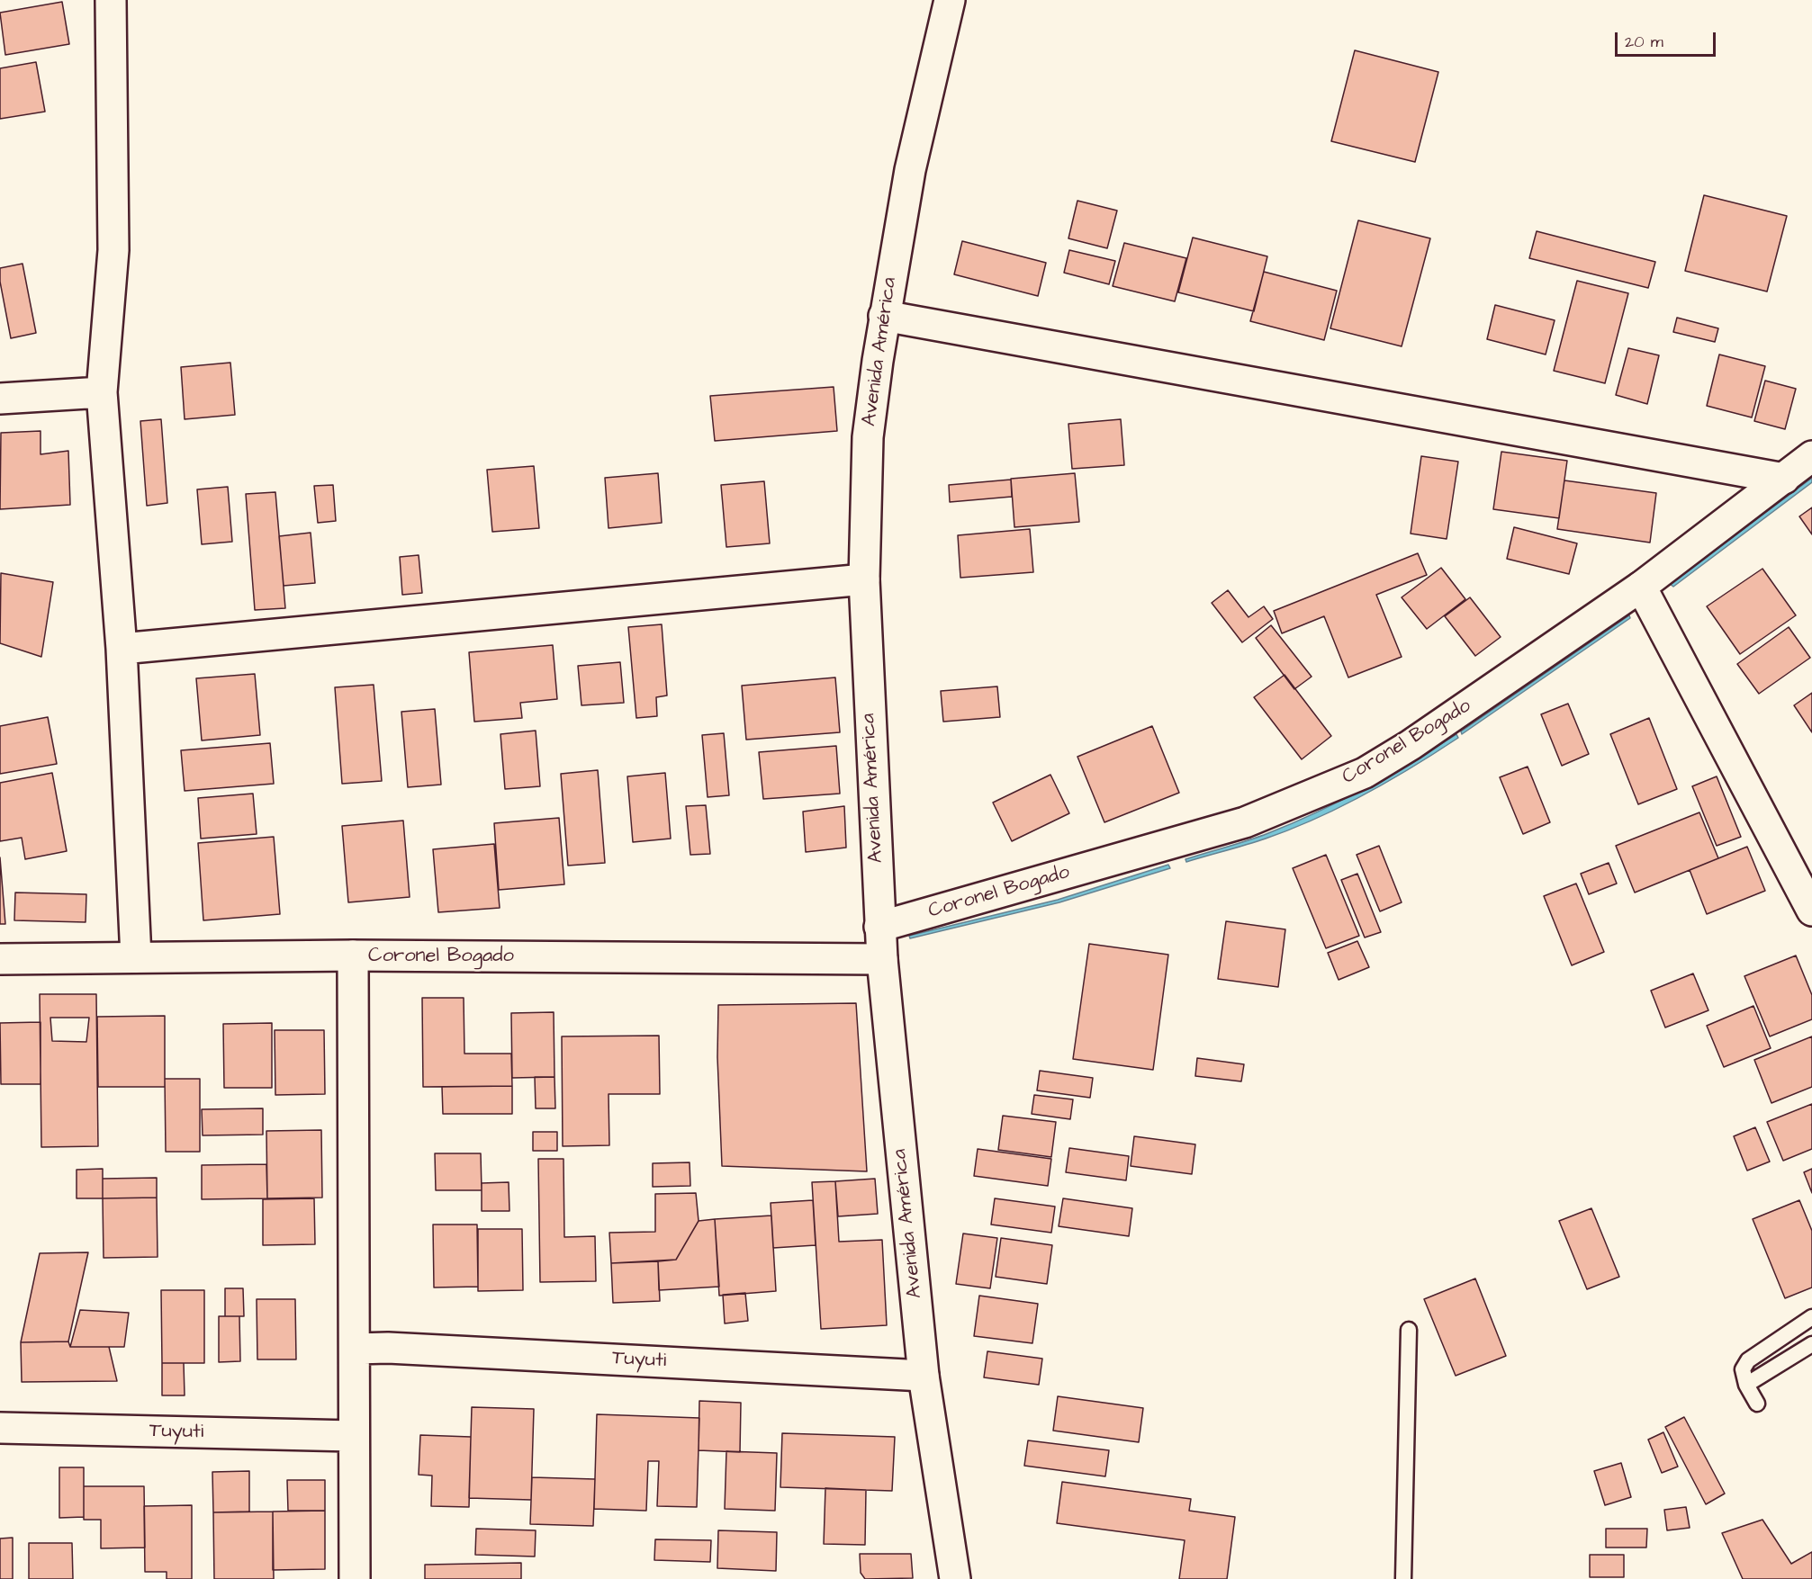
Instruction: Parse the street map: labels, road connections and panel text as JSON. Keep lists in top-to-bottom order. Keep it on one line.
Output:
{"streets":{"street":["Avenida América","Coronel Bogado","Tuyuti"]},"crossings":[["Avenida América","Coronel Bogado"],["Avenida América","Tuyuti"]],"scale_bar":"20 m"}
